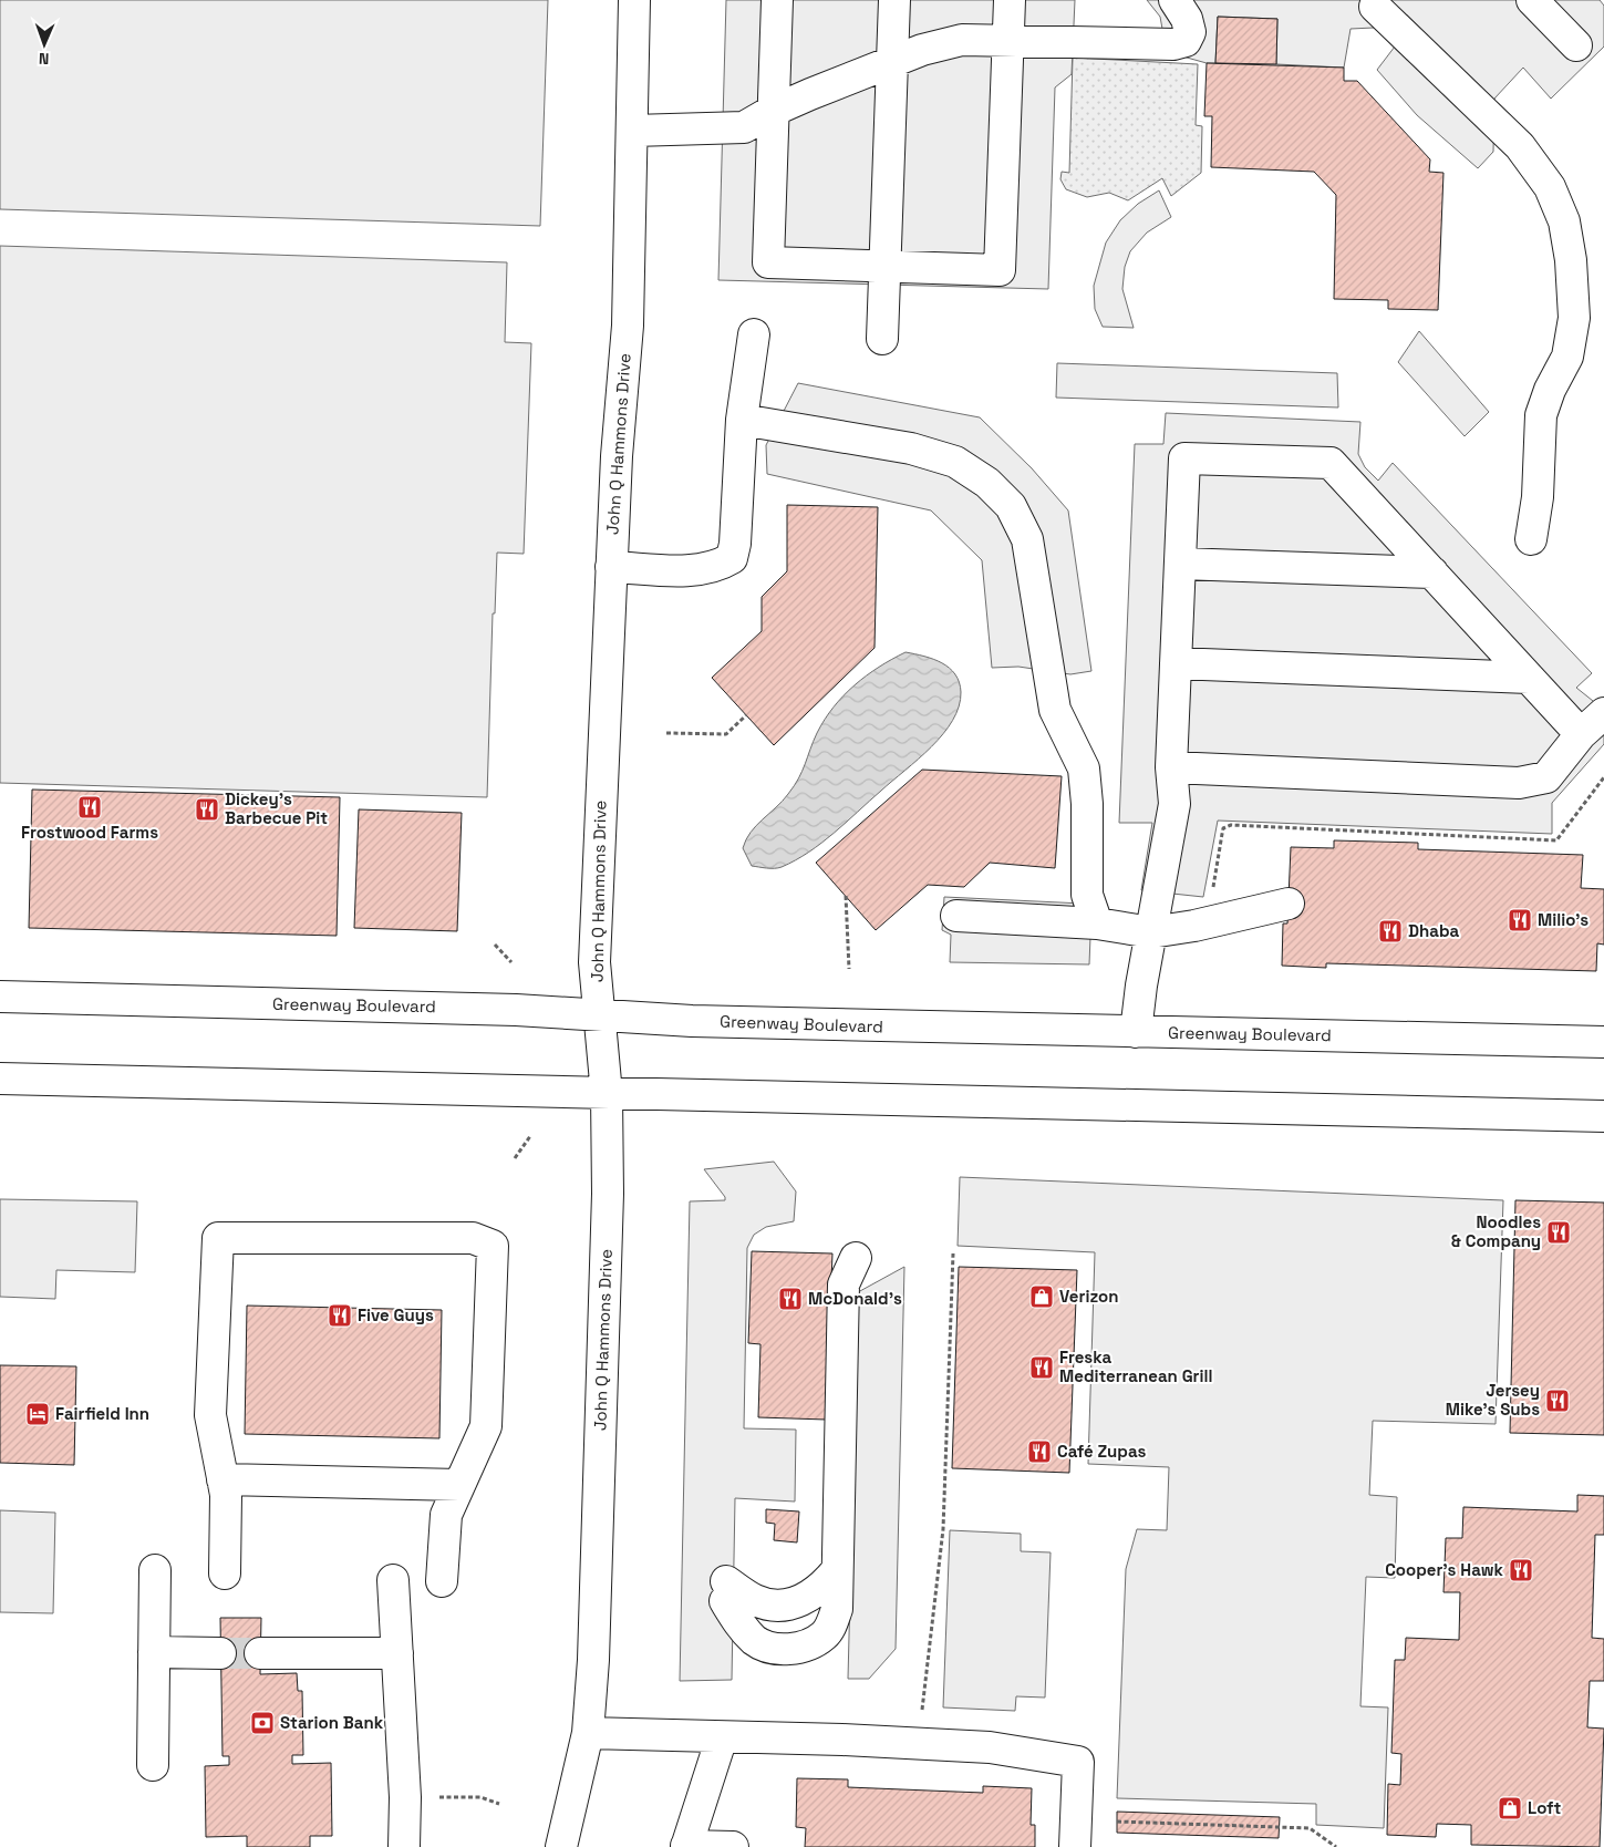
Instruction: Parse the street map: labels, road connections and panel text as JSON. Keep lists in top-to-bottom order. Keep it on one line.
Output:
{"streets":{"street":["John Q Hammons Drive","Greenway Boulevard"]},"crossings":[["John Q Hammons Drive","Greenway Boulevard"]],"places":{"restaurant":["Frostwood Farms","Dickey's Barbecue Pit","Milio's","Dhaba","Noodles & Company","McDonald's","Five Guys","Freska Mediterranean Grill","Jersey Mike's Subs","Café Zupas","Cooper's Hawk"],"shop":["Verizon","Loft"],"hotel":["Fairfield Inn"],"bank":["Starion Bank"]},"north":"bottom"}
